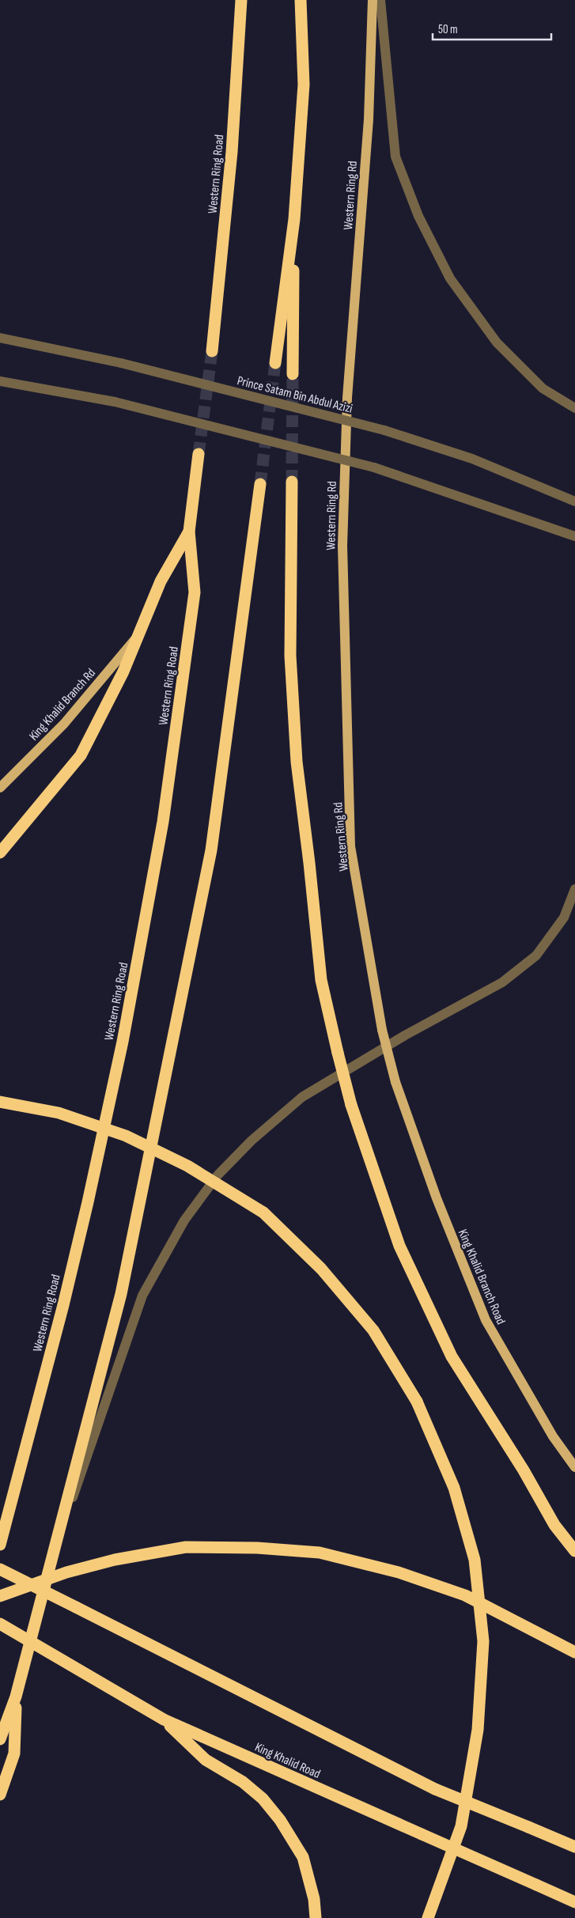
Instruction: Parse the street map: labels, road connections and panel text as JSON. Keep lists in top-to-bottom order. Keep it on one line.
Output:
{"streets":{"highway":["Western Ring Road","King Khalid Road"],"main road":["Western Ring Rd","King Khalid Branch Rd","King Khalid Branch Road"],"street":["Prince Satam Bin Abdul Azizi"]},"crossings":[["Western Ring Rd","King Khalid Branch Road"]],"scale_bar":"50 m"}
